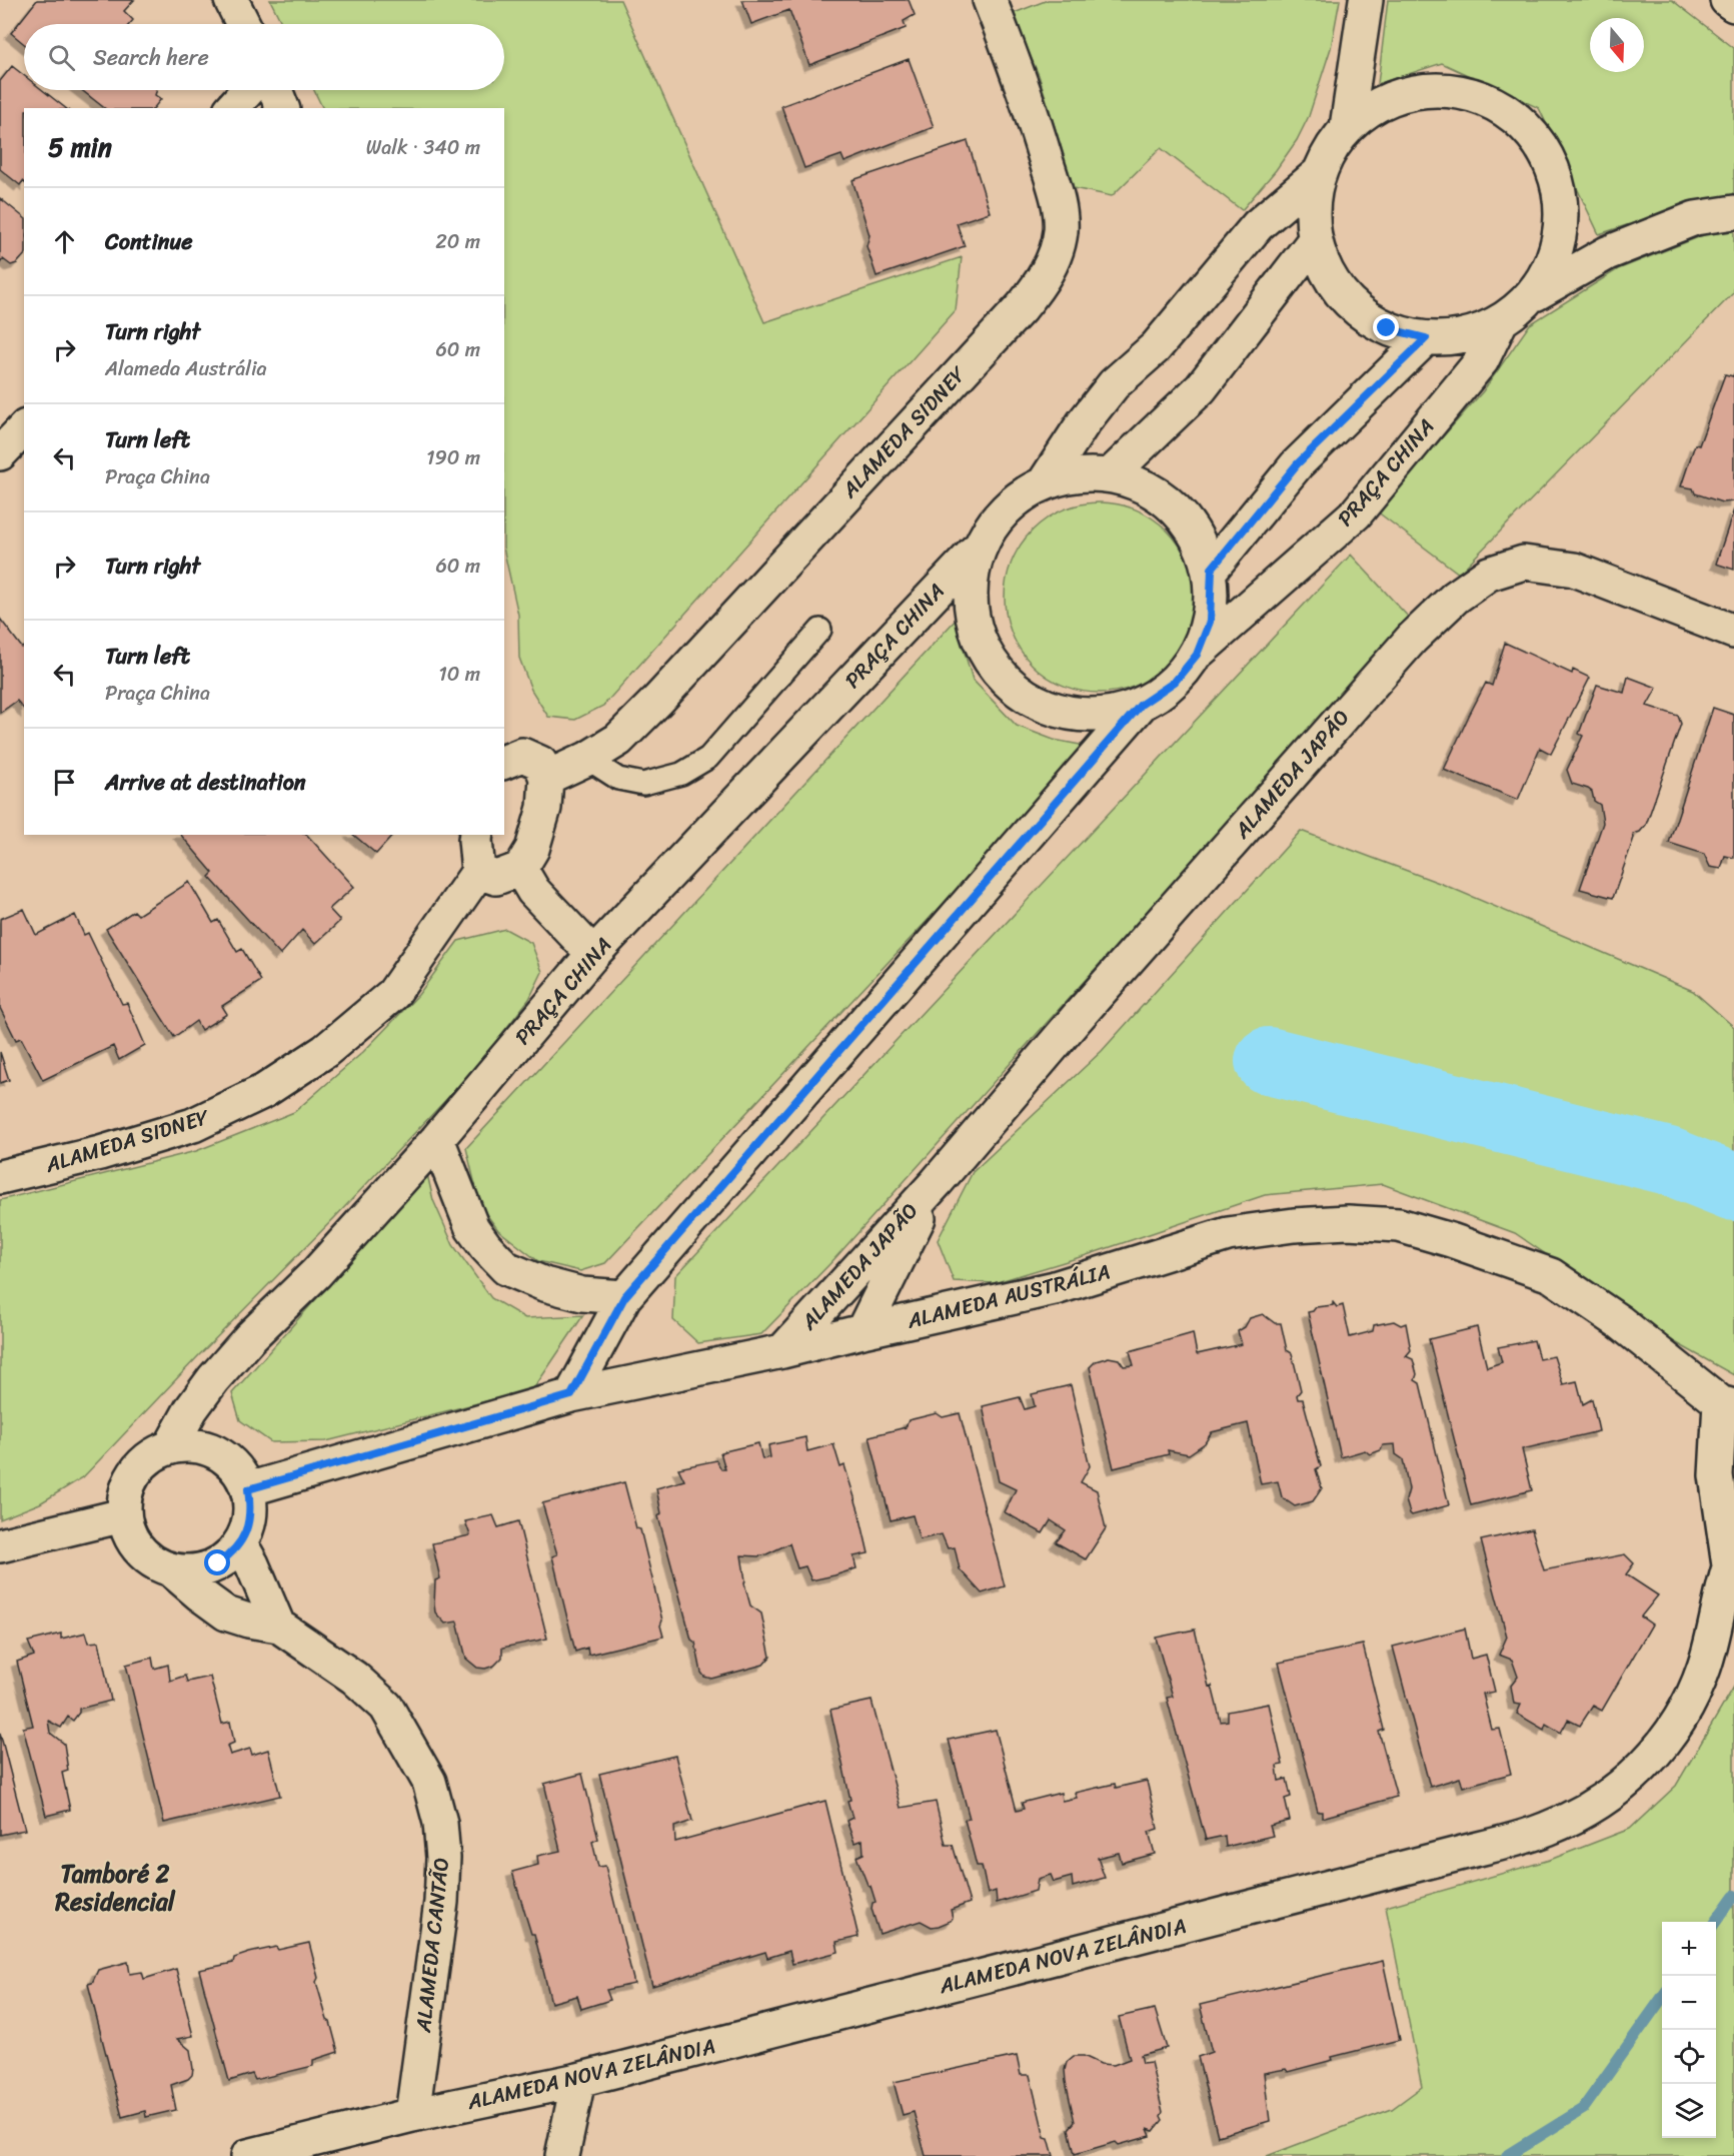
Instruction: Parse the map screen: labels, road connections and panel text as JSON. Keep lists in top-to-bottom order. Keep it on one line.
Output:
{"streets":{"street":["ALAMEDA SIDNEY","PRAÇA CHINA","ALAMEDA JAPÃO","ALAMEDA AUSTRÁLIA","ALAMEDA CANTÃO","ALAMEDA NOVA ZELÂNDIA"]},"crossings":[["PRAÇA CHINA","ALAMEDA AUSTRÁLIA"],["PRAÇA CHINA","ALAMEDA CANTÃO"],["ALAMEDA JAPÃO","ALAMEDA AUSTRÁLIA"],["ALAMEDA AUSTRÁLIA","ALAMEDA CANTÃO"],["ALAMEDA AUSTRÁLIA","ALAMEDA NOVA ZELÂNDIA"],["ALAMEDA CANTÃO","ALAMEDA NOVA ZELÂNDIA"]],"districts":["Tamboré 2 Residencial"],"north":"bottom","page":{"search":"Search here","heading":["5 min","Walk · 340 m"],"list":[["Continue","20 m"],["Turn right","Alameda Austrália","60 m"],["Turn left","Praça China","190 m"],["Turn right","60 m"],["Turn left","Praça China","10 m"],"Arrive at destination"],"map_buttons":["+","−"]}}
